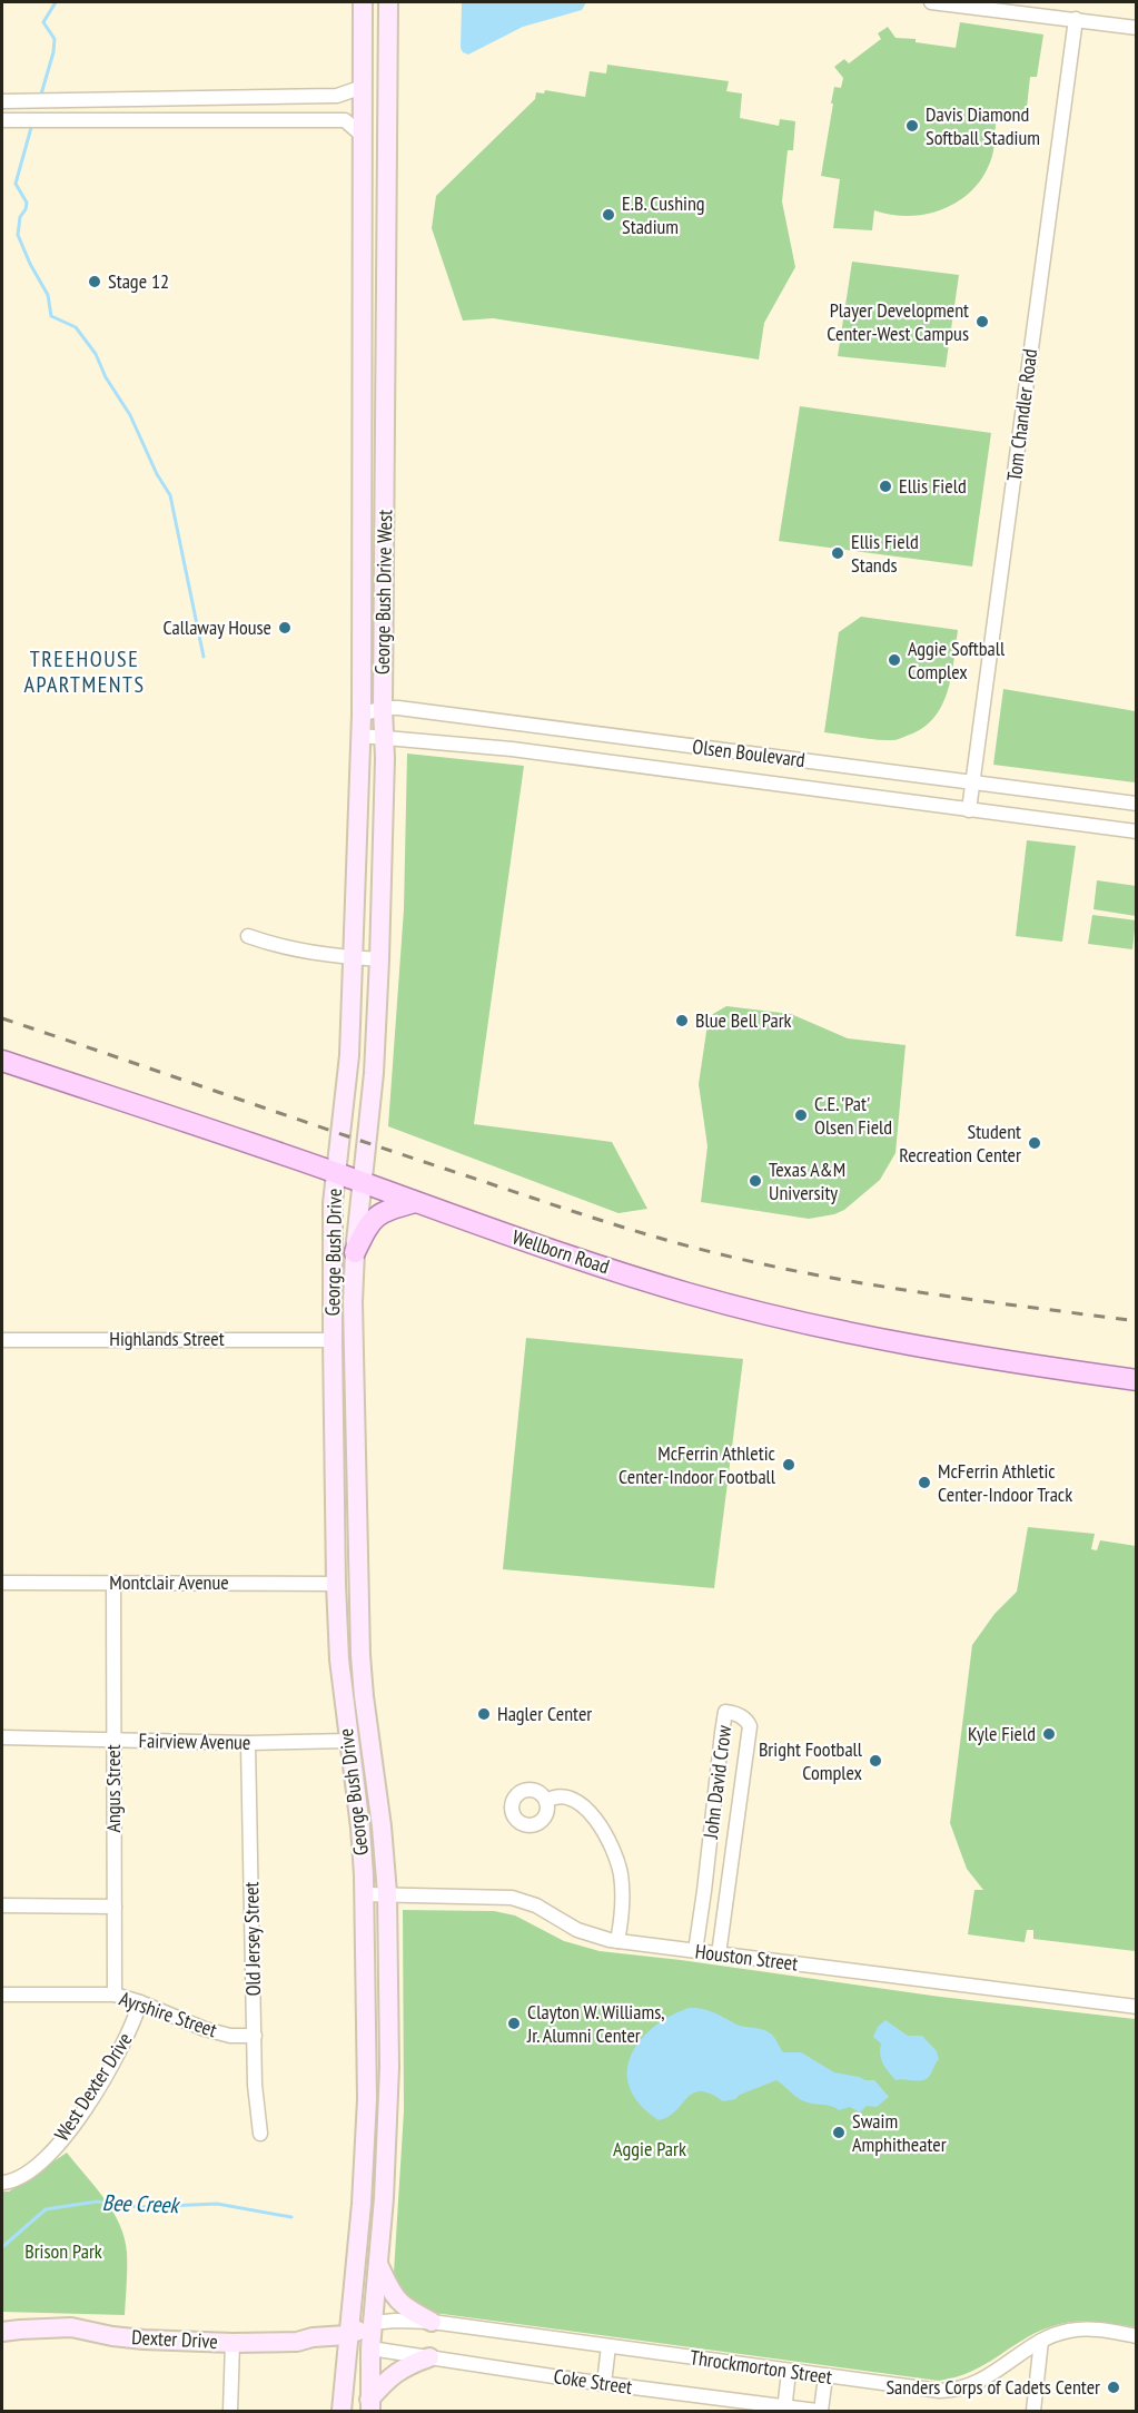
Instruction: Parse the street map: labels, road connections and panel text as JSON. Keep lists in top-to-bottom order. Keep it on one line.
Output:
{"streets":{"main road":["George Bush Drive West","George Bush Drive","Wellborn Road","Dexter Drive"],"street":["Tom Chandler Road","Olsen Boulevard","Highlands Street","Montclair Avenue","Fairview Avenue","John David Crow","Angus Street","Old Jersey Street","Houston Street","Ayrshire Street","West Dexter Drive","Throckmorton Street","Coke Street"]},"crossings":[["Tom Chandler Road","Olsen Boulevard"],["George Bush Drive West","Olsen Boulevard"],["George Bush Drive West","George Bush Drive"],["George Bush Drive West","Wellborn Road"],["George Bush Drive","Wellborn Road"],["George Bush Drive","Highlands Street"],["George Bush Drive","Montclair Avenue"],["George Bush Drive","Fairview Avenue"],["George Bush Drive","Houston Street"],["George Bush Drive","Dexter Drive"],["George Bush Drive","Throckmorton Street"],["George Bush Drive","Coke Street"],["Montclair Avenue","Angus Street"],["Fairview Avenue","Angus Street"],["Fairview Avenue","Old Jersey Street"],["John David Crow","Houston Street"],["Angus Street","Ayrshire Street"],["Old Jersey Street","Ayrshire Street"],["Ayrshire Street","West Dexter Drive"]],"districts":["TREEHOUSE APARTMENTS"],"water":["Bee Creek"],"parks":["Aggie Park","Brison Park"],"places":["Davis Diamond Softball Stadium","E.B. Cushing Stadium","Stage 12","Player Development Center-West Campus","Ellis Field","Ellis Field Stands","Callaway House","Aggie Softball Complex","Blue Bell Park","C.E. 'Pat' Olsen Field","Student Recreation Center","Texas A&M University","McFerrin Athletic Center-Indoor Football","McFerrin Athletic Center-Indoor Track","Hagler Center","Kyle Field","Bright Football Complex","Clayton W. Williams, Jr. Alumni Center","Swaim Amphitheater","Sanders Corps of Cadets Center"]}
